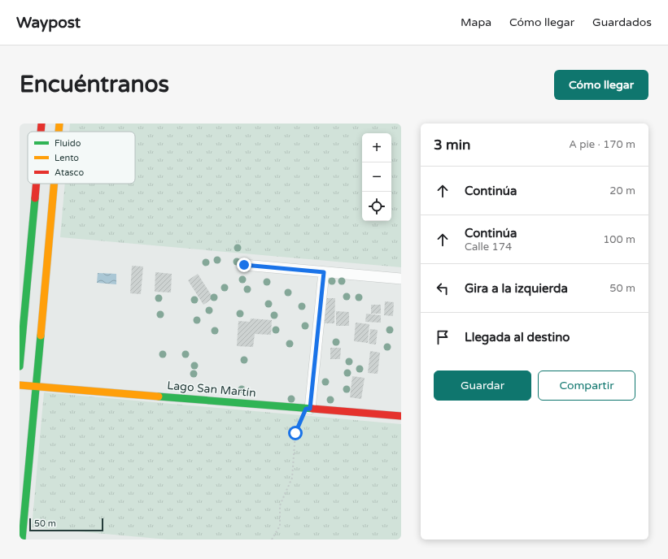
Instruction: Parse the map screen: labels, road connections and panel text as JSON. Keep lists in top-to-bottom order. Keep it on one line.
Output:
{"streets":{"main road":["Lago San Martín"]},"legend":["Fluido","Lento","Atasco"],"scale_bar":"50 m","page":{"header":"Waypost","nav":["Mapa","Cómo llegar","Guardados"],"buttons":["Cómo llegar",["Guardar","Compartir"]],"title":"Encuéntranos","heading":["3 min","A pie · 170 m"],"map_buttons":["+","−"],"list":[["Continúa","20 m"],["Continúa","Calle 174","100 m"],["Gira a la izquierda","50 m"],"Llegada al destino"],"scale":"50 m"}}
